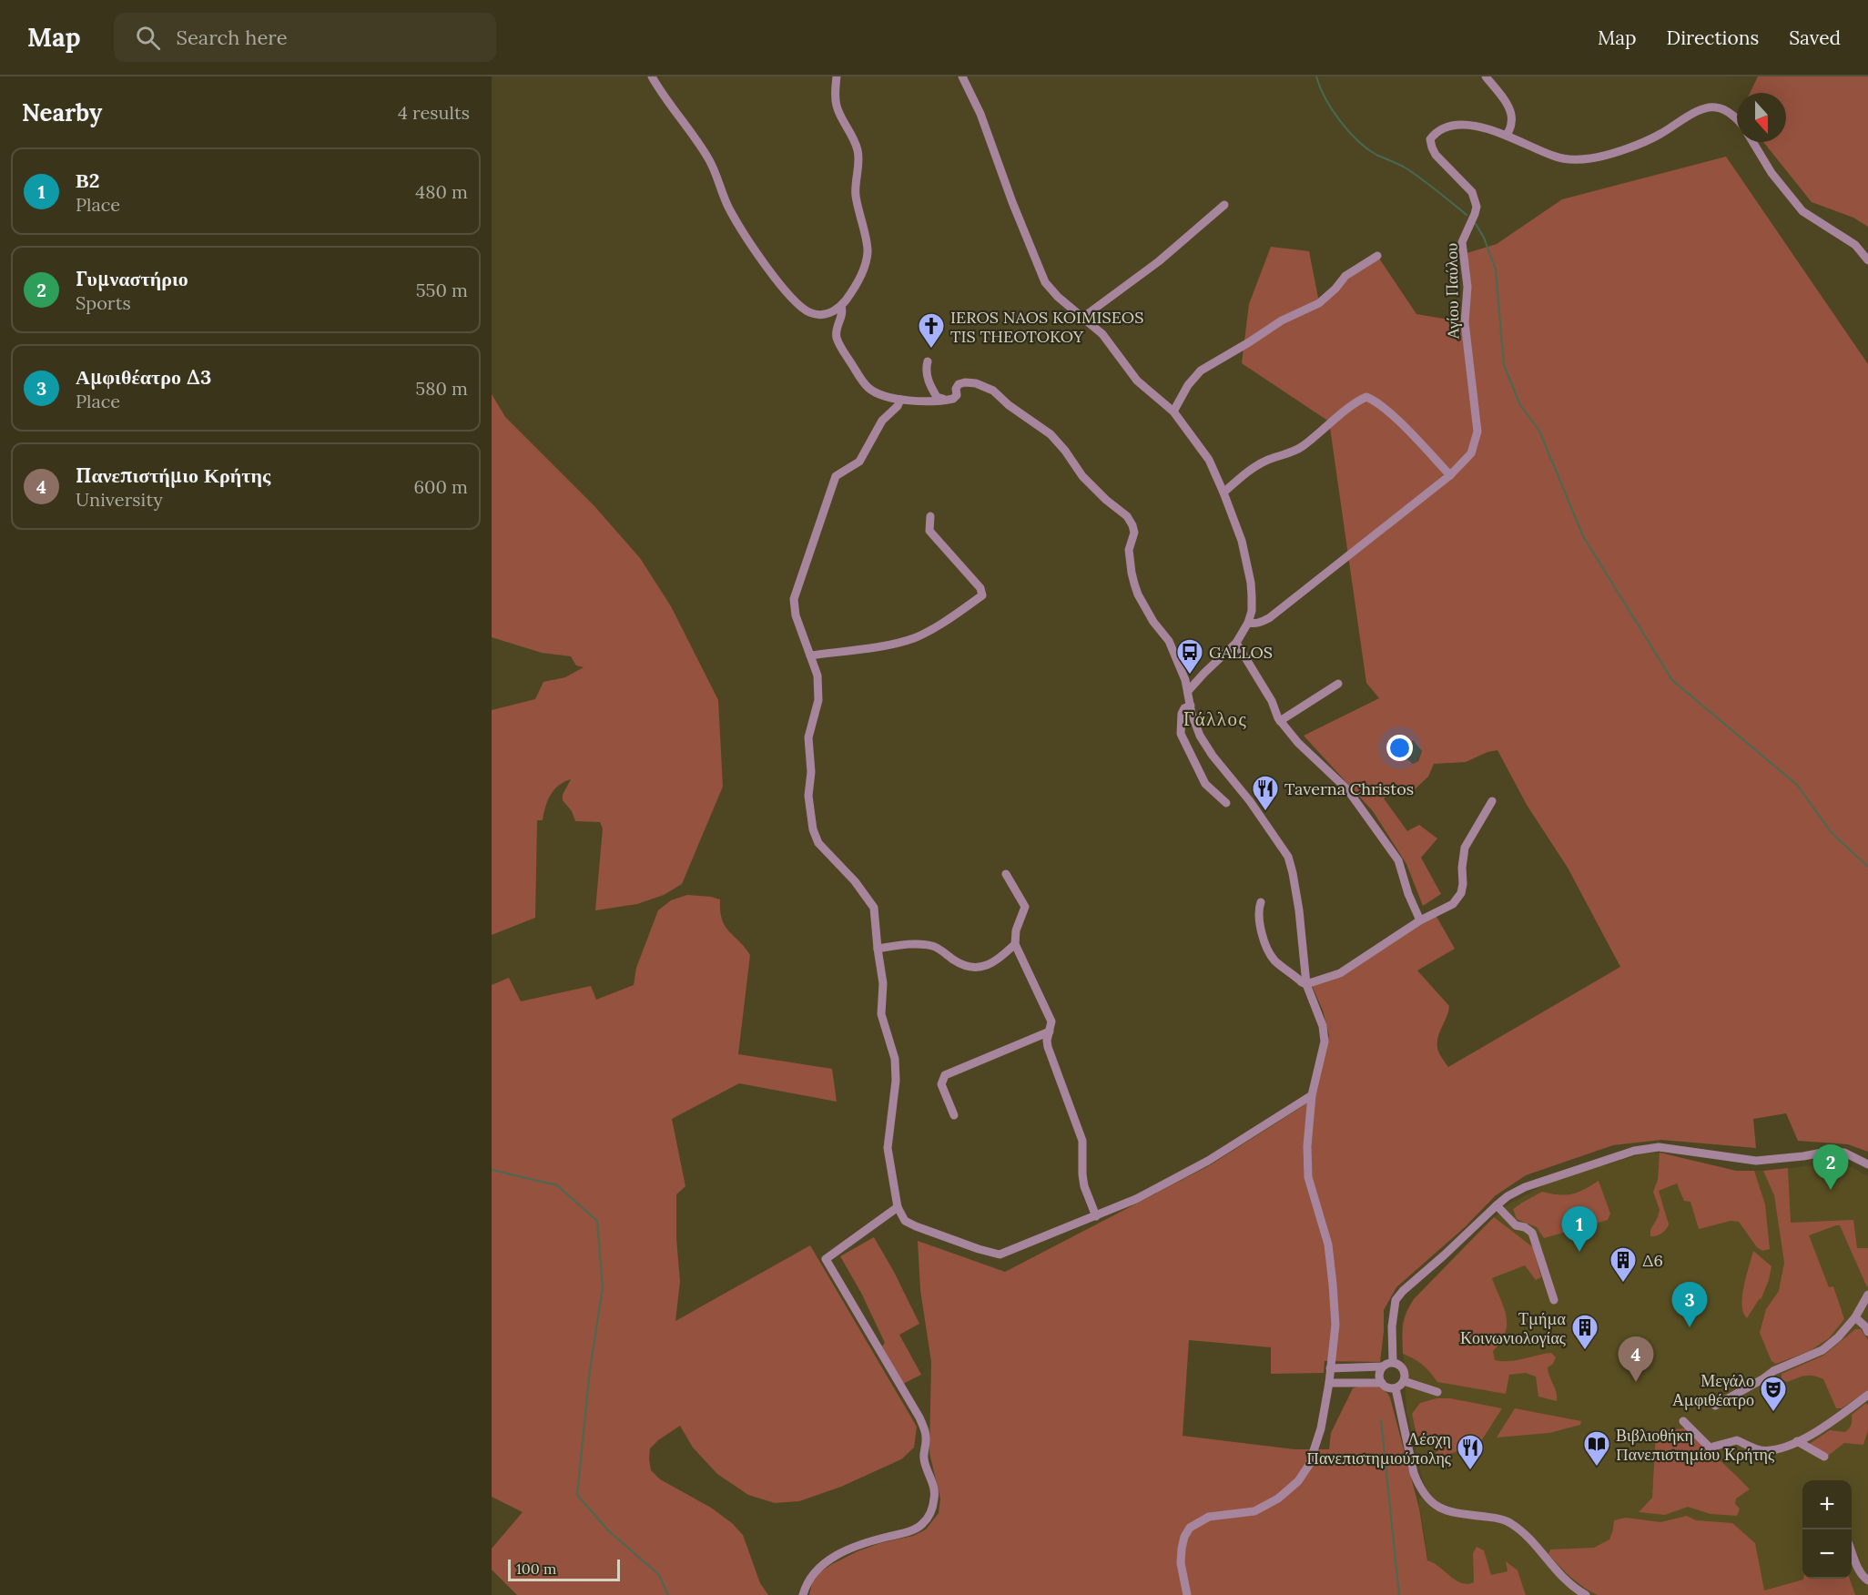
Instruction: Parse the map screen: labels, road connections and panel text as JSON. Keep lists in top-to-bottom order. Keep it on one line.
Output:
{"streets":{"street":["Αγίου Παύλου"]},"districts":["Γάλλος"],"places":{"church":["IEROS NAOS KOIMISEOS TIS THEOTOKOY"],"bus stop":["GALLOS"],"restaurant":["Taverna Christos","Λέσχη Πανεπιστημιούπολης"],"building":["Δ6","Τμήμα Κοινωνιολογίας"],"theatre":["Μεγάλο Αμφιθέατρο"],"library":["Βιβλιοθήκη Πανεπιστημίου Κρήτης"]},"scale_bar":"100 m","north":"bottom","page":{"header":"Map","search":"Search here","nav":["Map","Directions","Saved"],"heading":["Nearby","4 results"],"list":[{"mark":"1","name":"Β2","note":"Place","value":"480 m"},{"mark":"2","name":"Γυμναστήριο","note":"Sports","value":"550 m"},{"mark":"3","name":"Αμφιθέατρο Δ3","note":"Place","value":"580 m"},{"mark":"4","name":"Πανεπιστήμιο Κρήτης","note":"University","value":"600 m"}],"pins":["2","1","3","4"],"map_buttons":["+","−"],"scale":"100 m"}}
